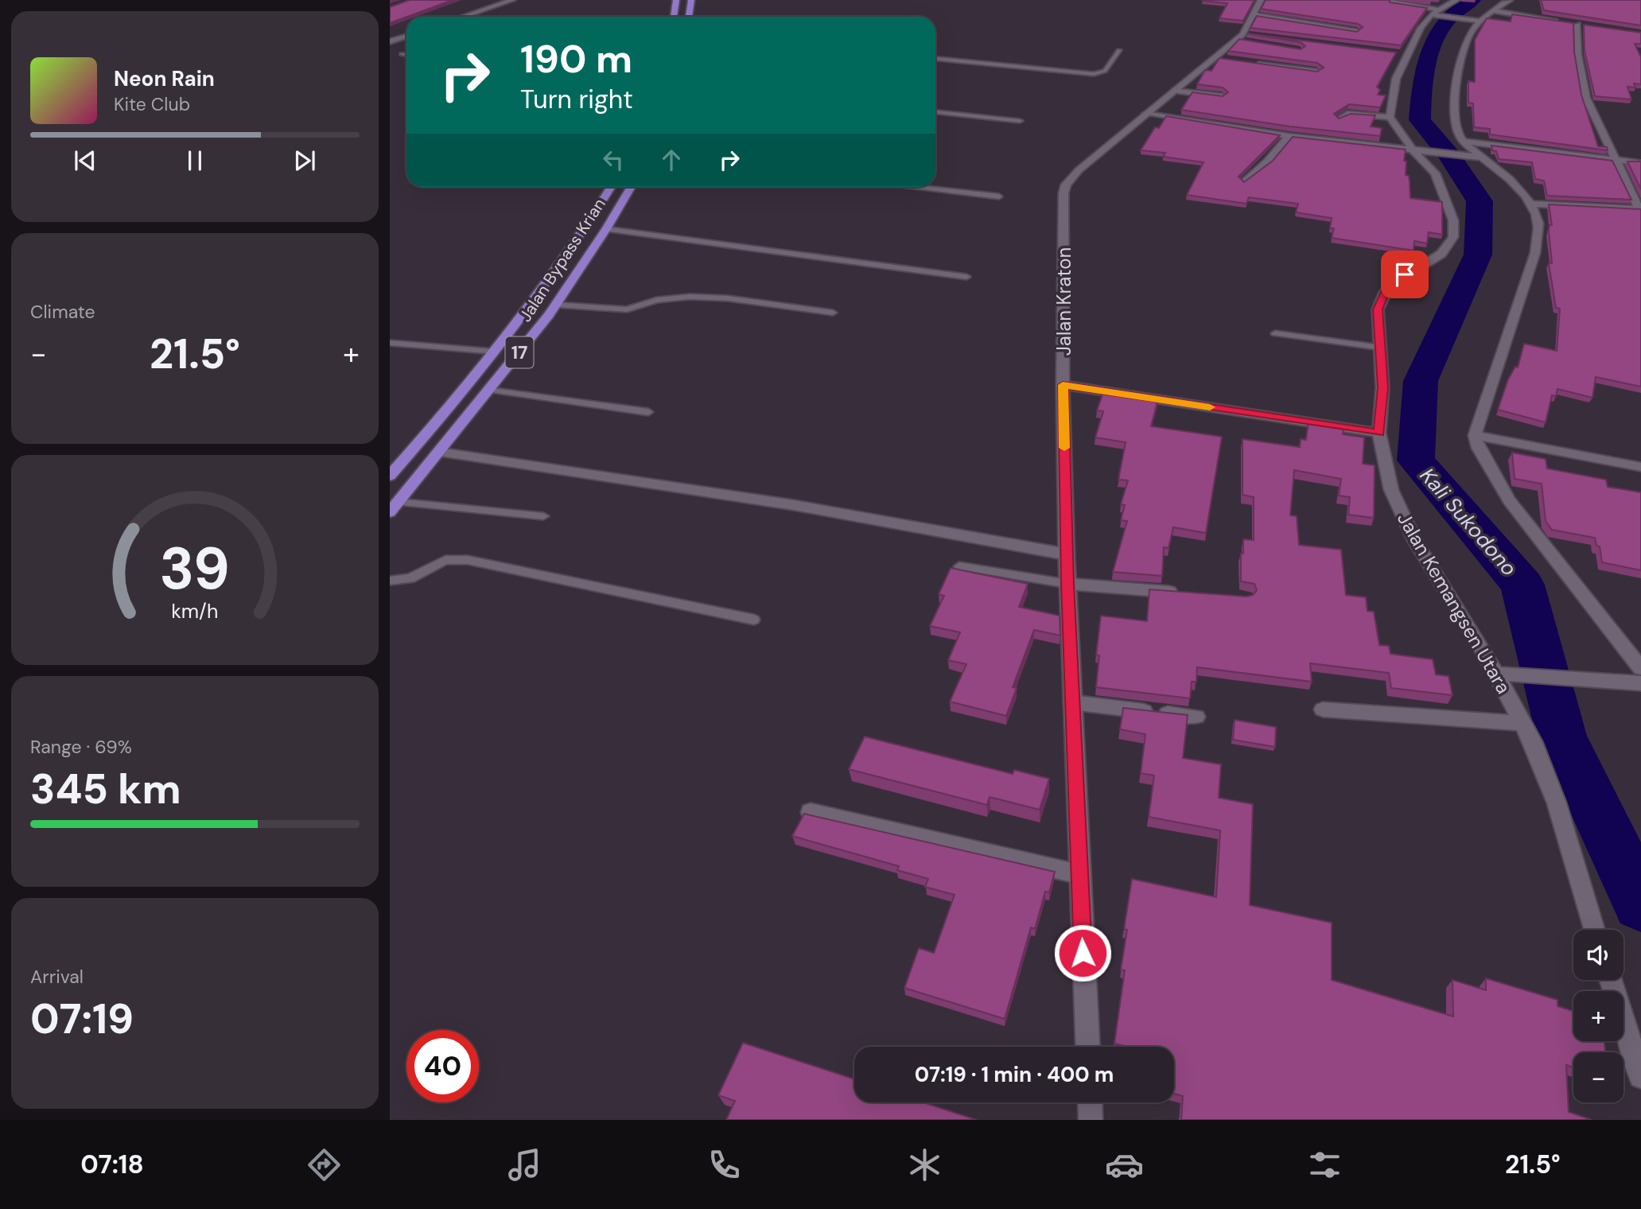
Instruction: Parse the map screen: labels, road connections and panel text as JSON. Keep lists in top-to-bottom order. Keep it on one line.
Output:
{"streets":{"highway":["Jalan Bypass Krian","17"],"street":["Jalan Kraton","Jalan Kemangsen Utara"]},"water":["Kali Sukodono"],"page":{"turn":["190 m","Turn right"],"song":["Neon Rain","Kite Club"],"tile":["Climate",["Range · 69%","345 km"],["Arrival","07:19"]],"heat":["−","21.5°","+"],"map_buttons":["+","−"],"limit":"40","trip":"07:19 · 1 min · 400 m","tabs":["07:18","21.5°"],"gauge":["39","km/h"]}}
